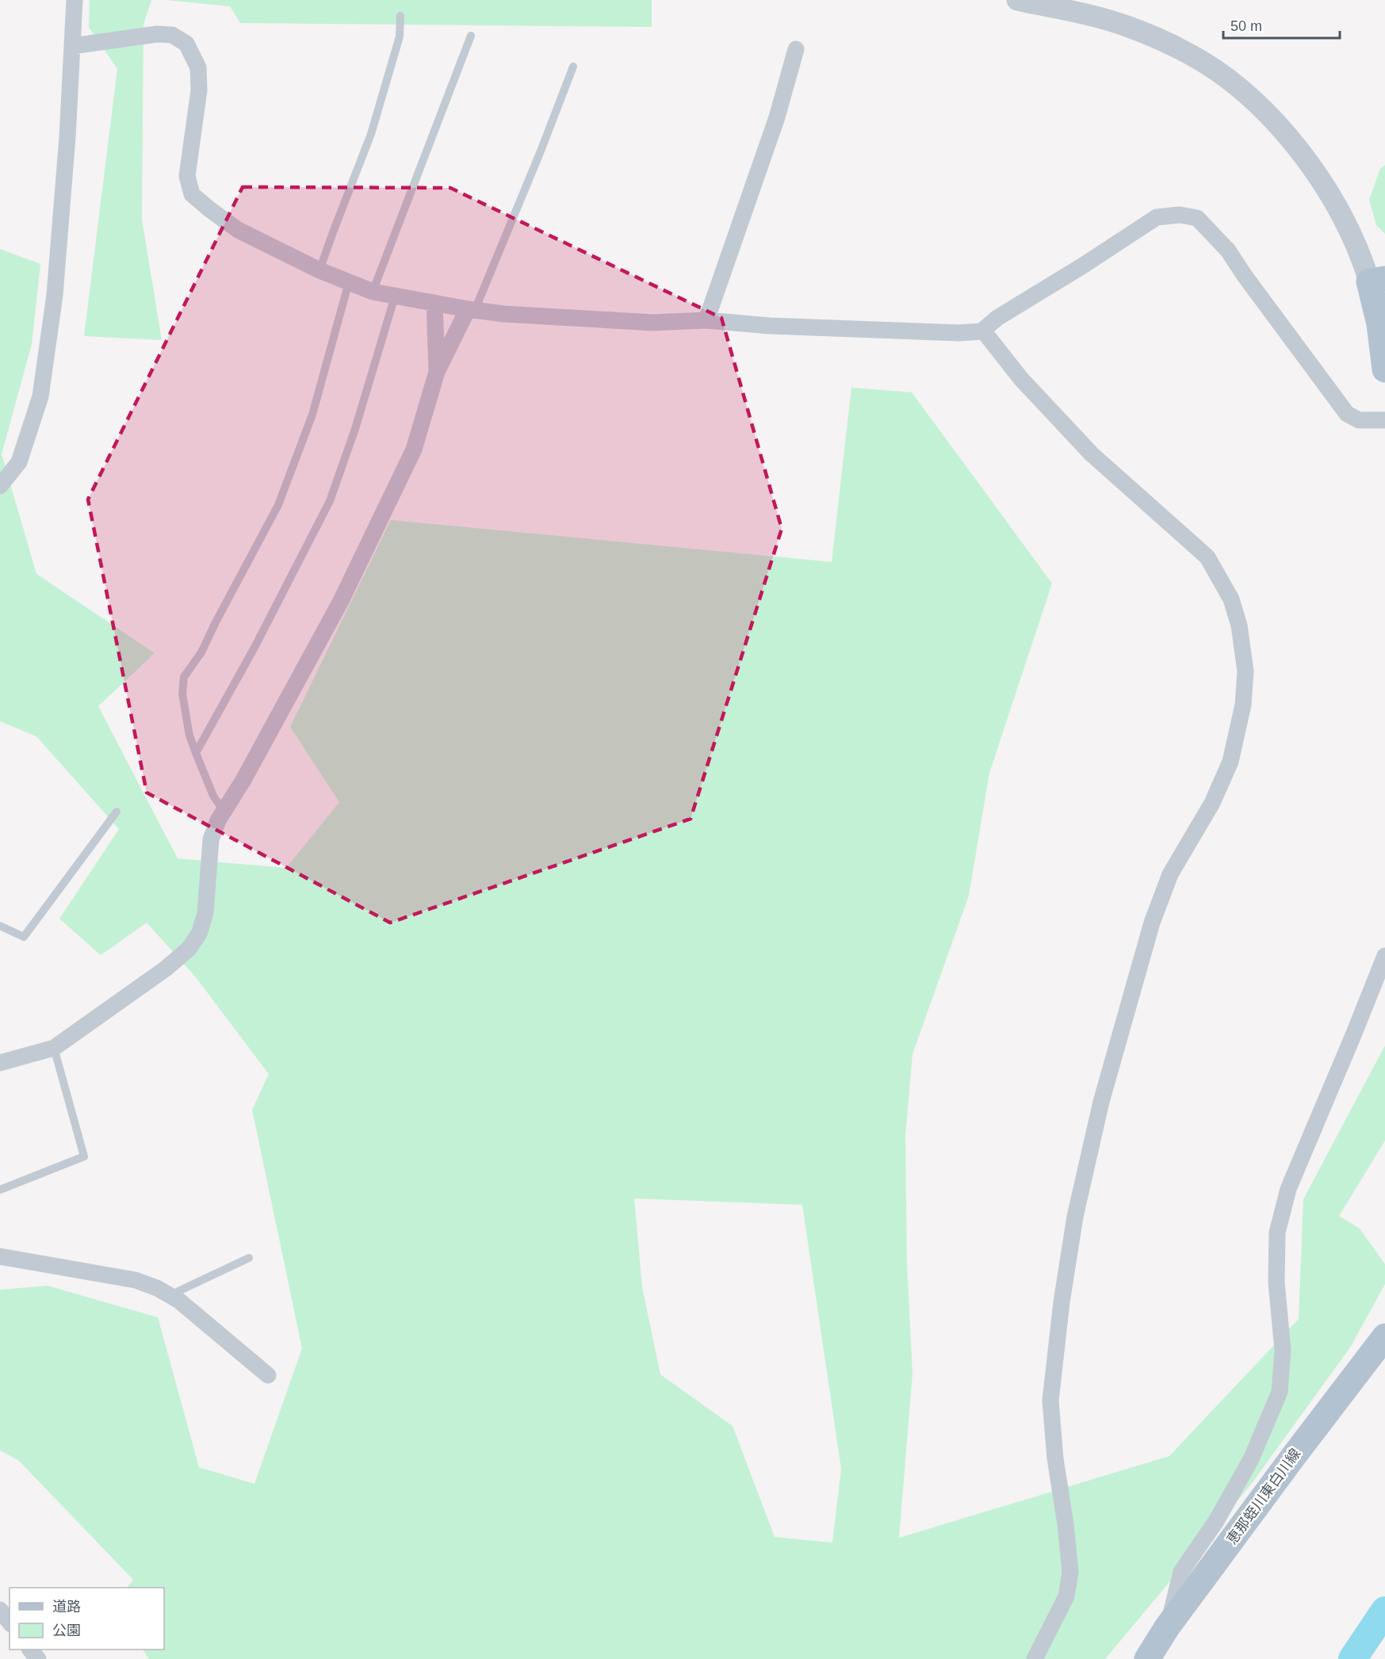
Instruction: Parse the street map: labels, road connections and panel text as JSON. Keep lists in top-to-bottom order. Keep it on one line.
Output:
{"streets":{"main road":["恵那蛭川東白川線"]},"legend":["道路","公園"],"scale_bar":"50 m"}
